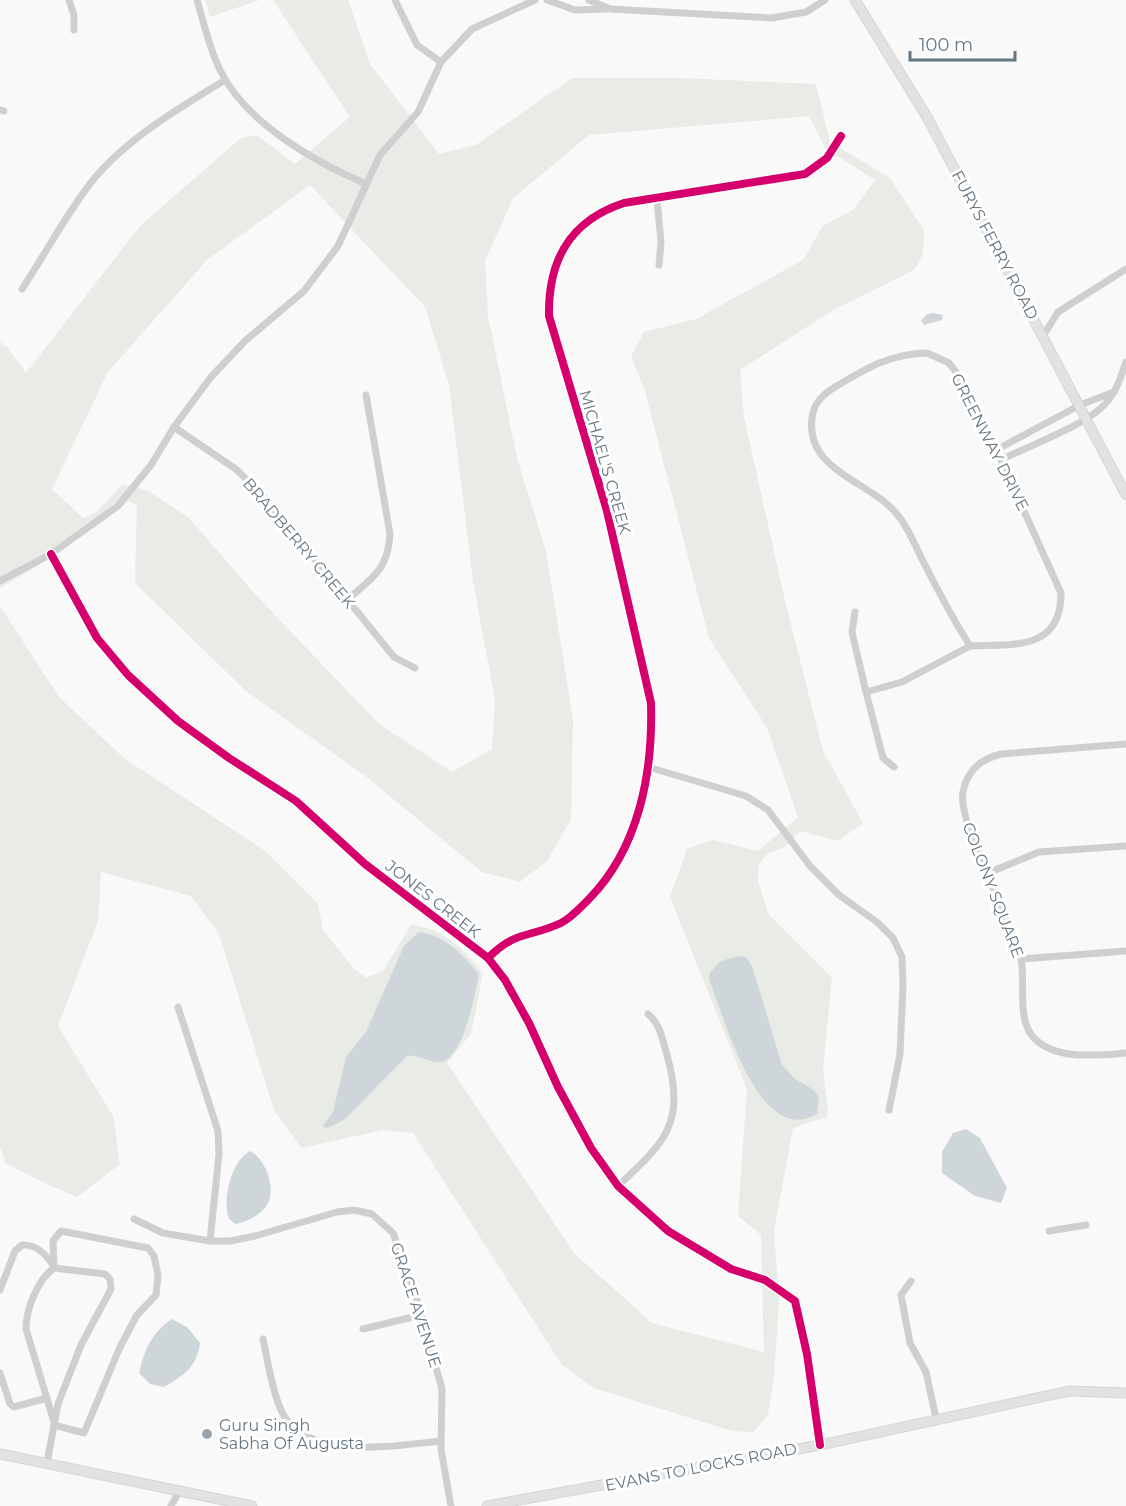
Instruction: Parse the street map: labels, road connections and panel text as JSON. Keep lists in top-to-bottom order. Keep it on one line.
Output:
{"streets":{"street":["FURYS FERRY ROAD","GREENWAY DRIVE","MICHAEL'S CREEK","BRADBERRY CREEK","COLONY SQUARE","JONES CREEK","GRACE AVENUE","EVANS TO LOCKS ROAD"]},"crossings":[["MICHAEL'S CREEK","JONES CREEK"],["JONES CREEK","EVANS TO LOCKS ROAD"]],"places":["Guru Singh Sabha Of Augusta"],"scale_bar":"100 m"}
